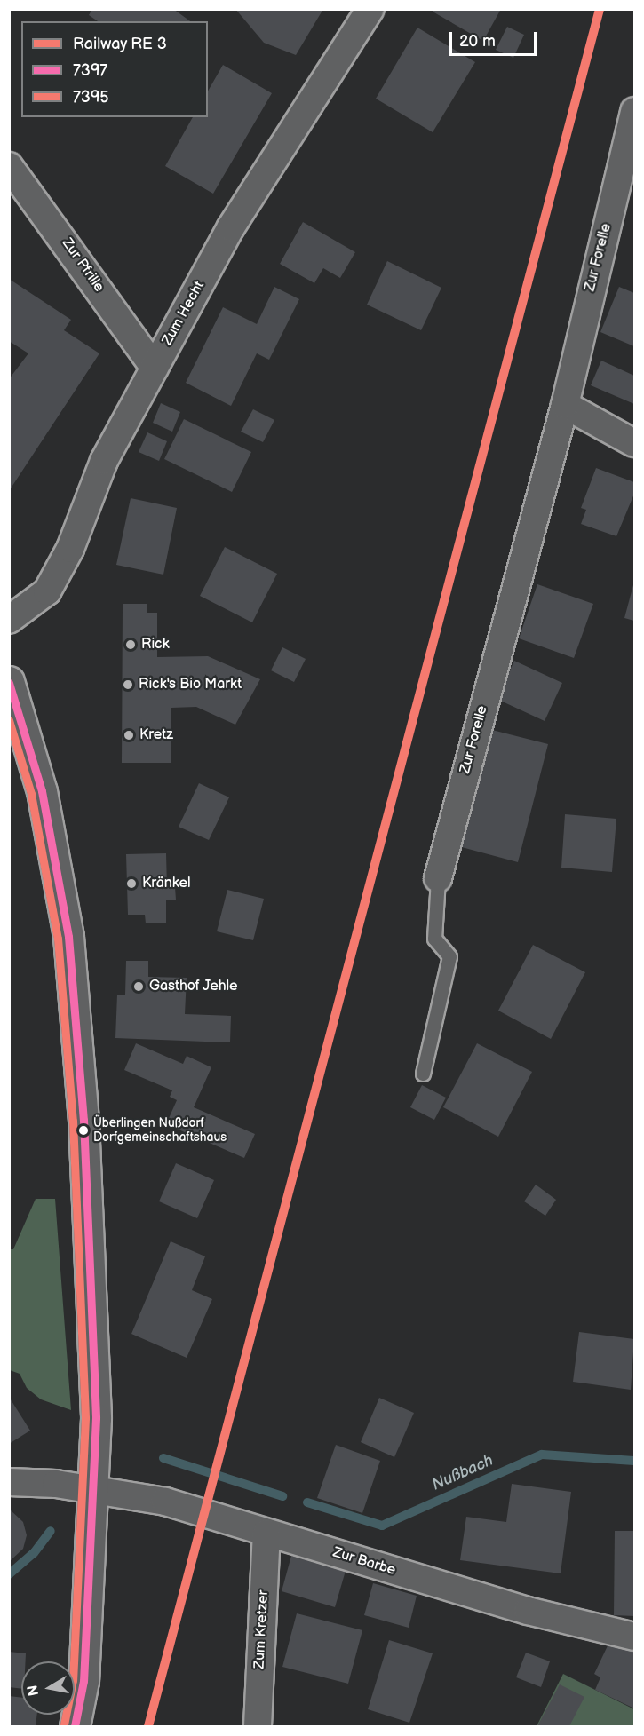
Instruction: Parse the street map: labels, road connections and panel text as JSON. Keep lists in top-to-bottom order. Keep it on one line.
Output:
{"streets":{"street":["Zur Forelle","Zur Pfrille","Zum Hecht","Zur Barbe","Zum Kretzer"]},"crossings":[["Zur Pfrille","Zum Hecht"],["Zur Barbe","Zum Kretzer"]],"water":["Nußbach"],"places":["Rick","Rick's Bio Markt","Kretz","Kränkel","Gasthof Jehle","Überlingen Nußdorf Dorfgemeinschaftshaus"],"lines":["transit line 7397","transit line 7395"],"legend":["Railway RE 3","7397","7395"],"scale_bar":"20 m","north":"left"}
